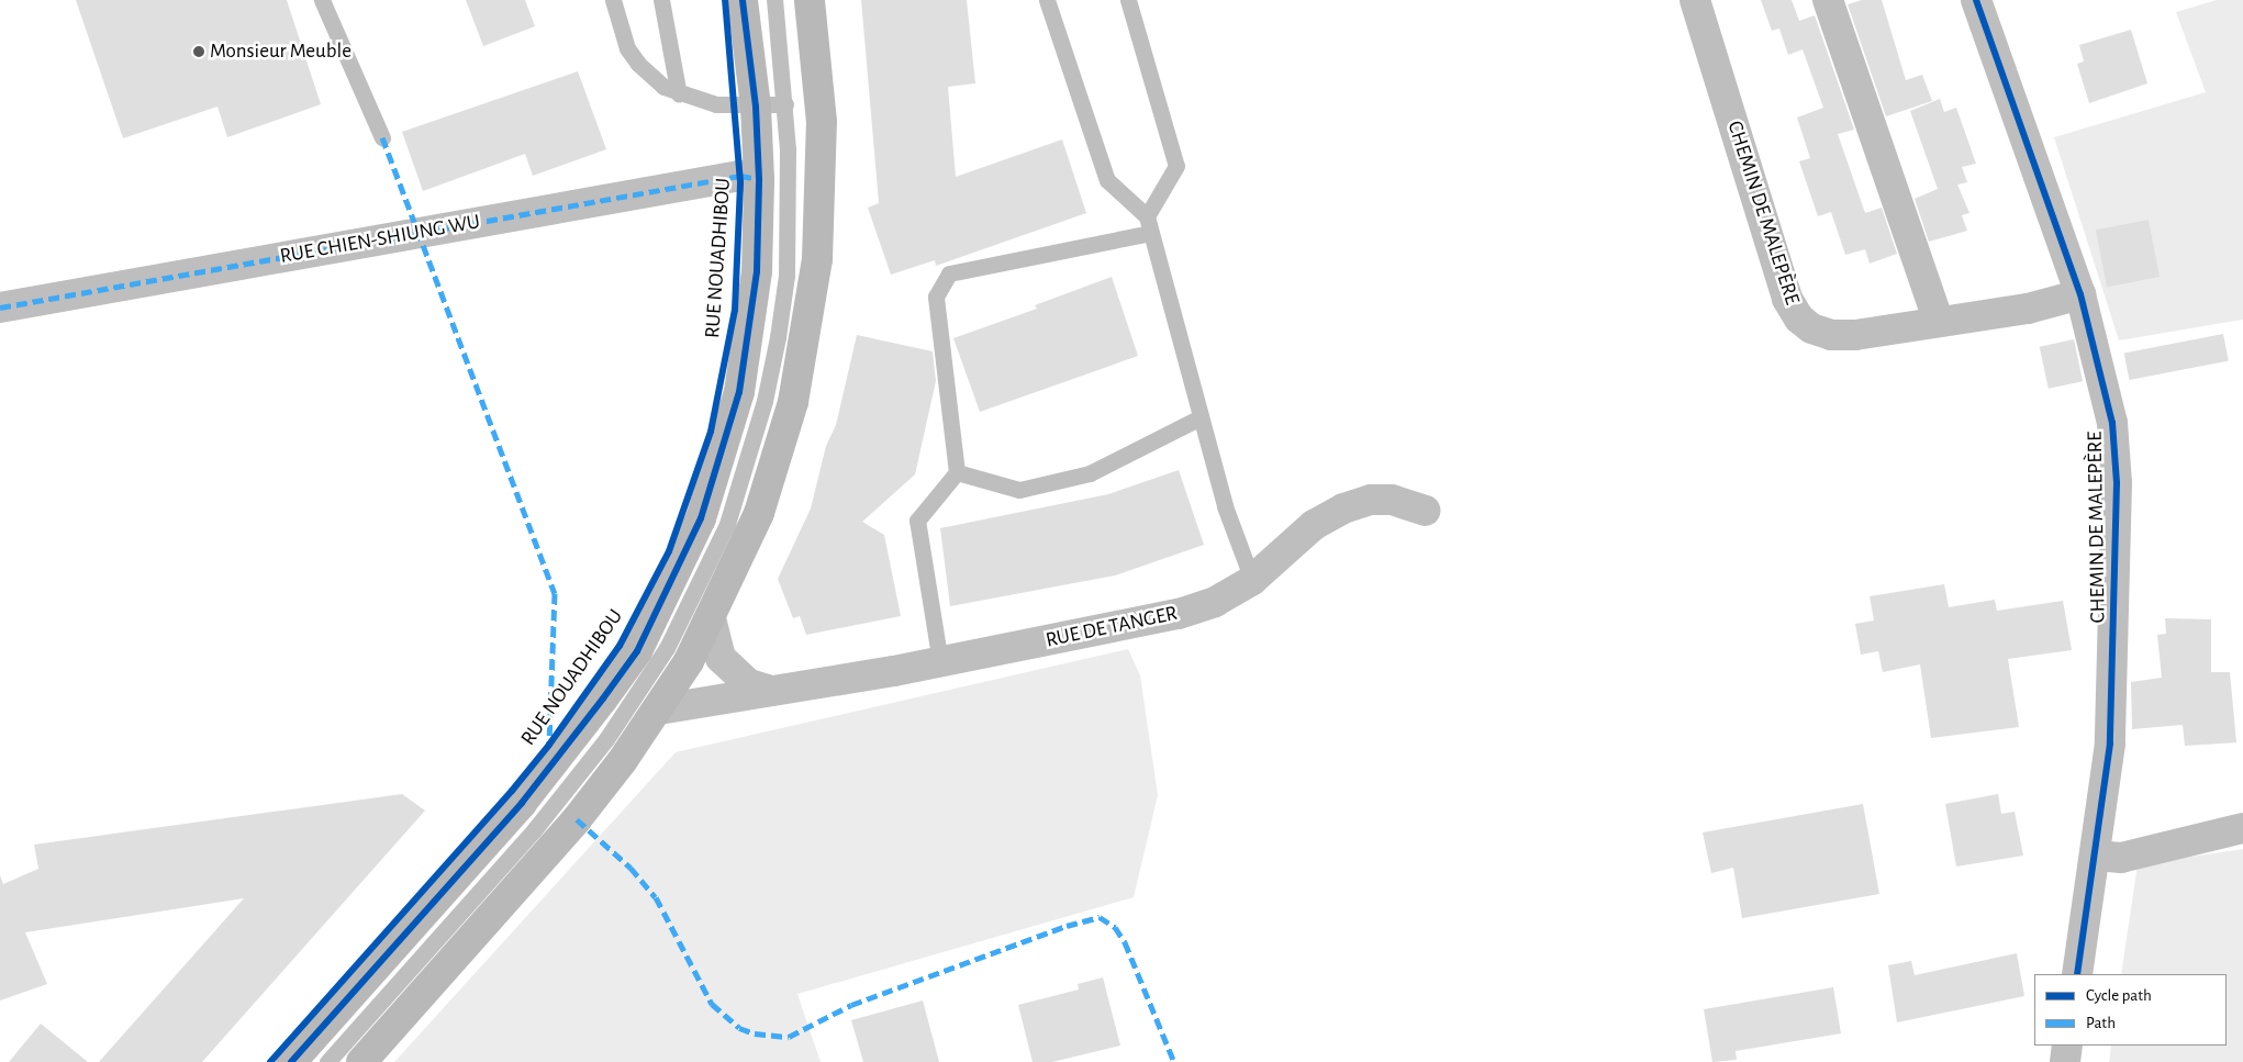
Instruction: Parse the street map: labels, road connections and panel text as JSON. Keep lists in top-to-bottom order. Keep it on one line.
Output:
{"streets":{"street":["CHEMIN DE MALEPÈRE","RUE CHIEN-SHIUNG WU","RUE NOUADHIBOU","RUE DE TANGER"]},"crossings":[["RUE CHIEN-SHIUNG WU","RUE NOUADHIBOU"]],"places":["Monsieur Meuble"],"legend":["Cycle path","Path"]}
